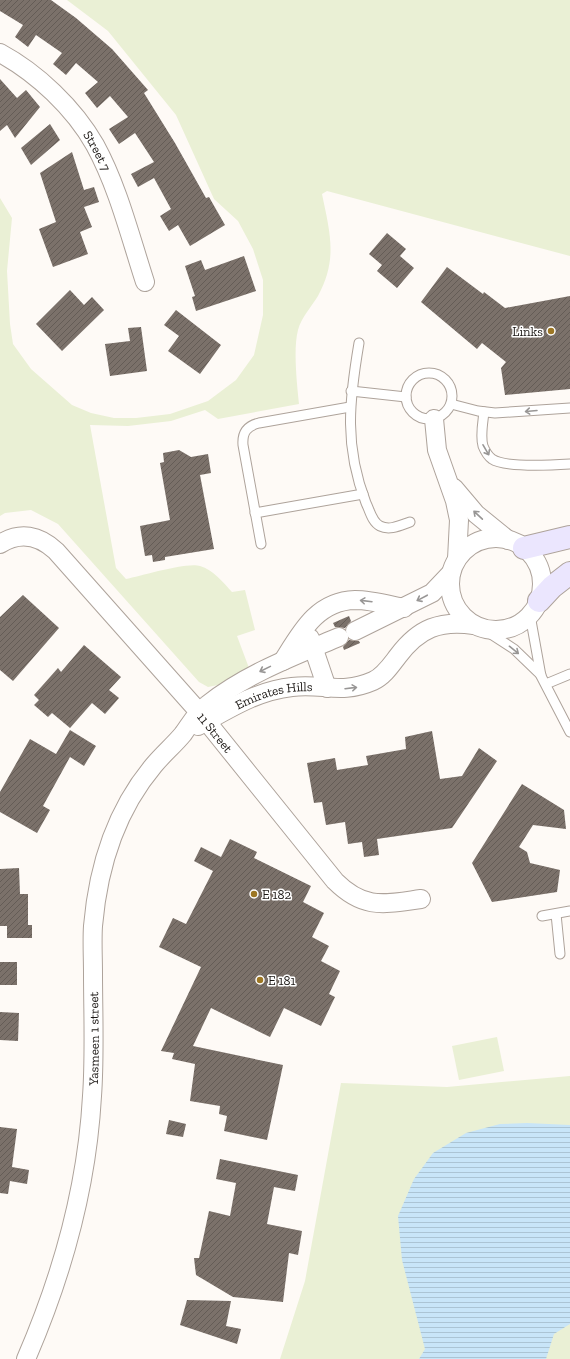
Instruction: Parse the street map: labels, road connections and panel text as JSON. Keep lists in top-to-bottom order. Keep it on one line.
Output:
{"streets":{"street":["Street 7","Emirates Hills","11 Street","Yasmeen 1 street"]},"crossings":[["Emirates Hills","11 Street"],["Emirates Hills","Yasmeen 1 street"]],"places":["Links","E 182","E 181"]}
